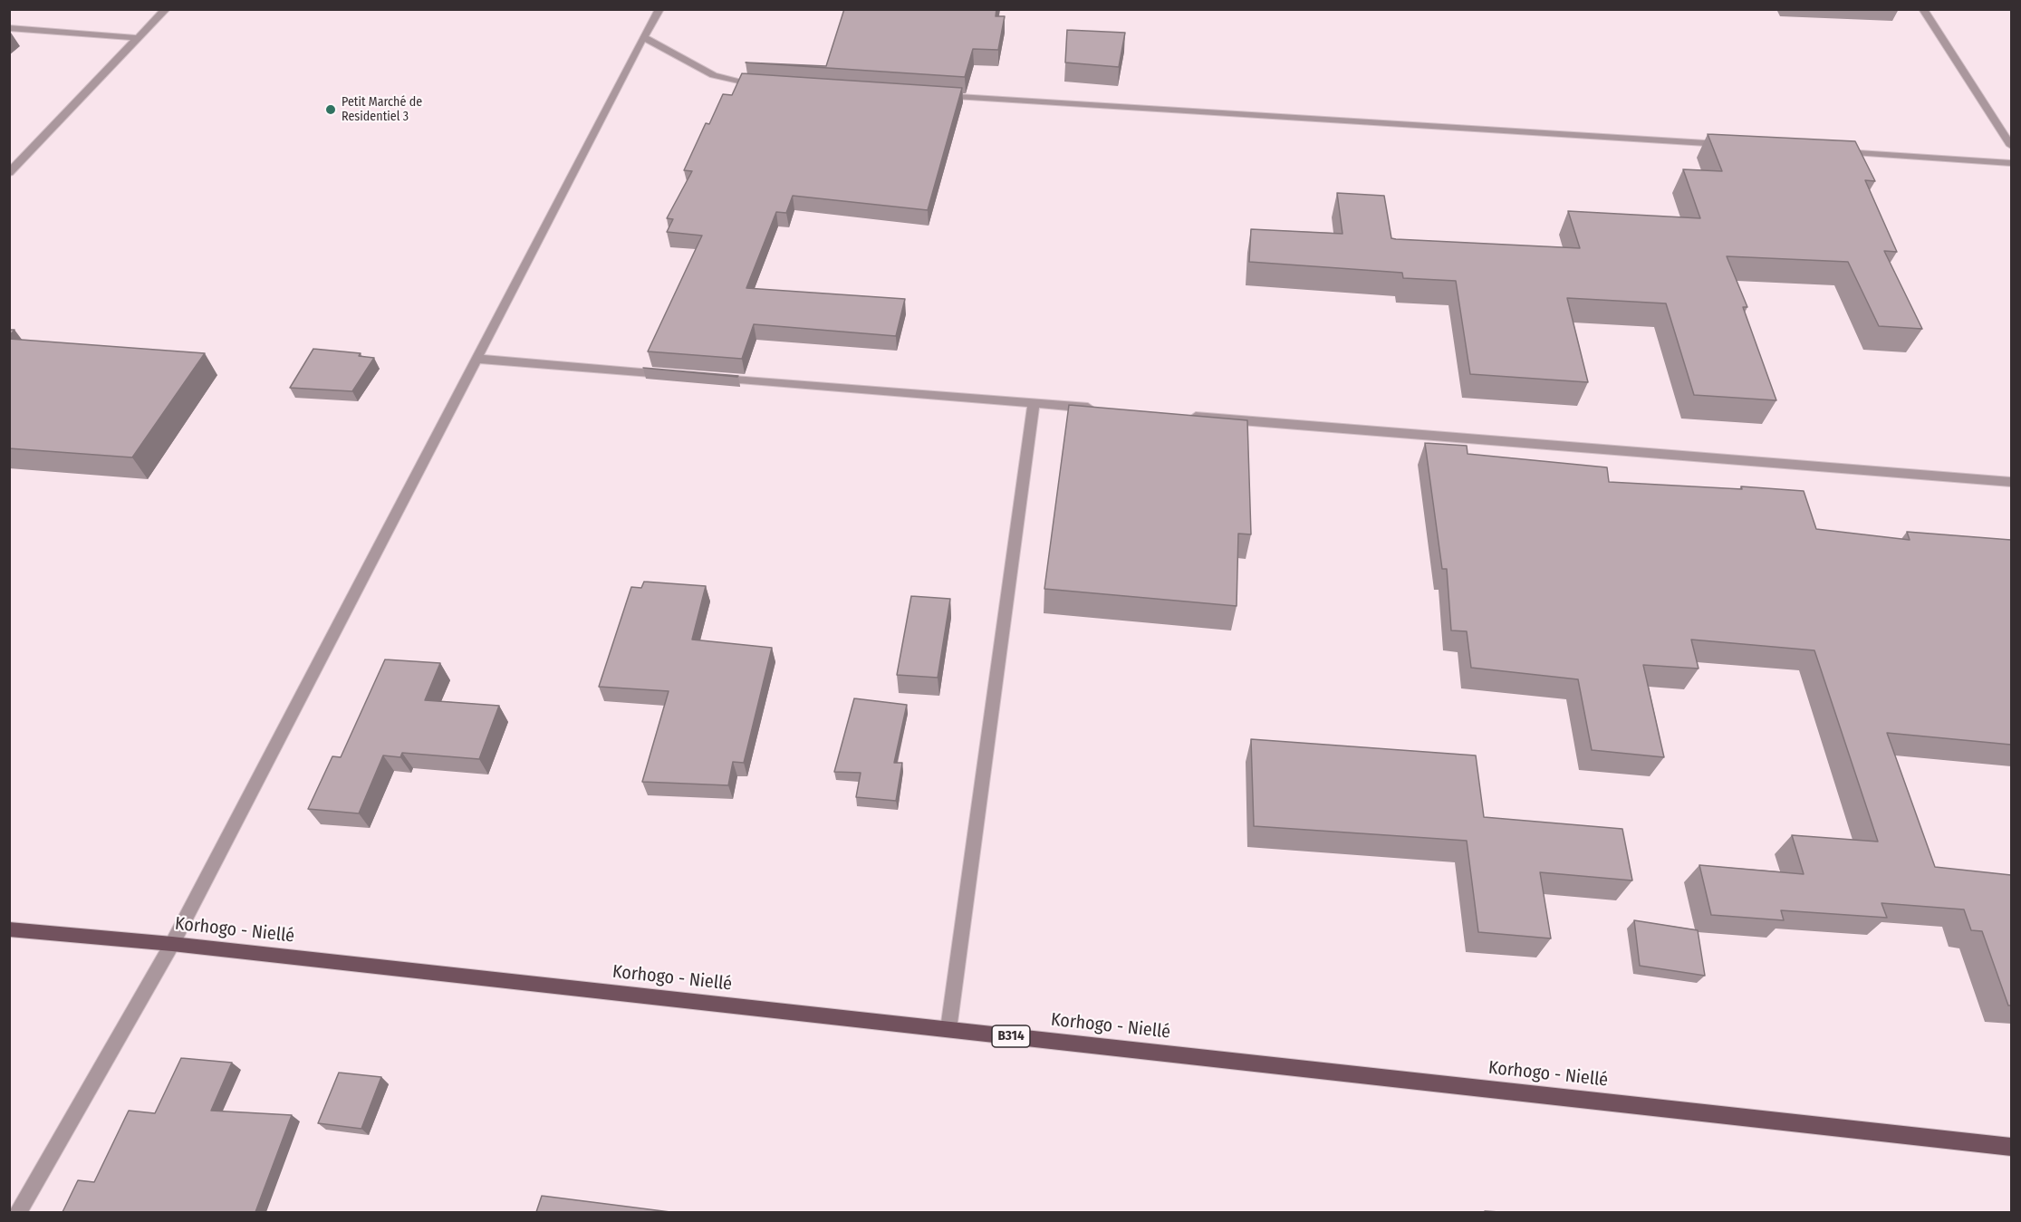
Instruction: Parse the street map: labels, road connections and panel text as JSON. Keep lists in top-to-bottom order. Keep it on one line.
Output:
{"streets":{"main road":["Korhogo - Niellé","B314"]},"places":["Petit Marché de Residentiel 3"]}
